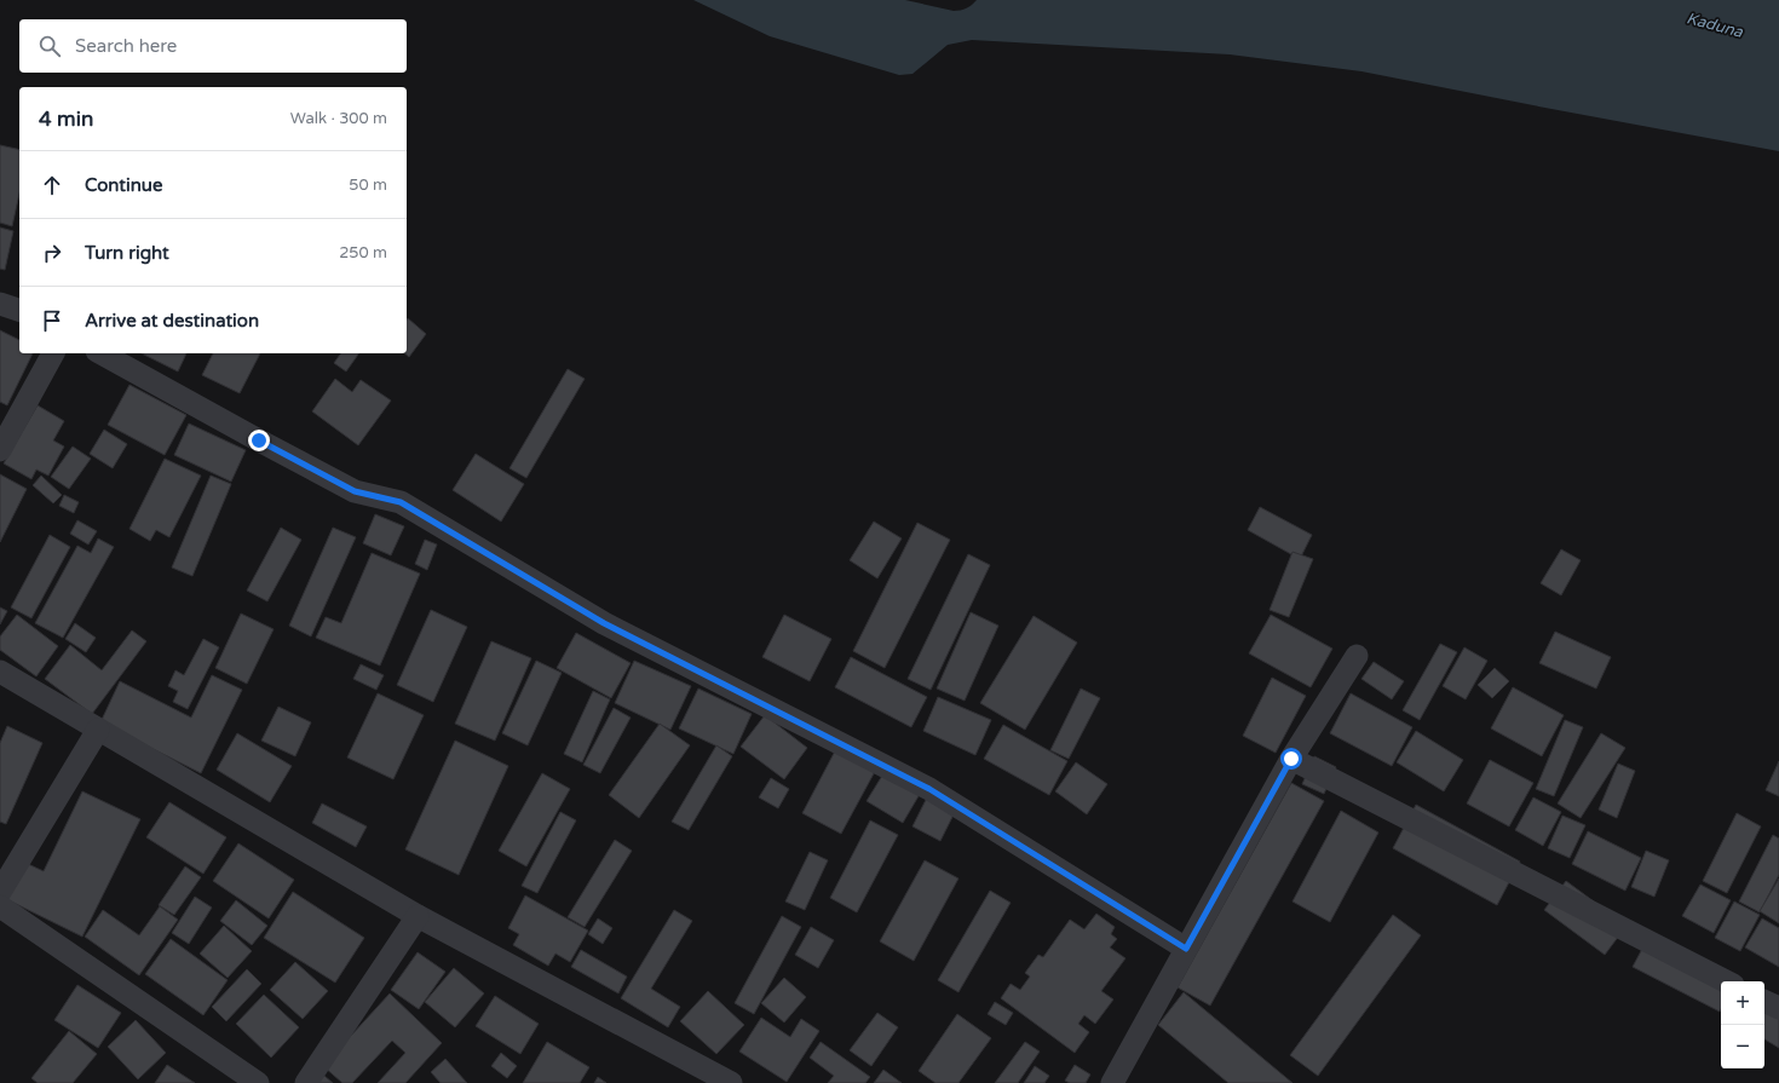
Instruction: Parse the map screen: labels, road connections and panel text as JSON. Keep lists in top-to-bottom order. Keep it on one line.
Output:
{"water":["Kaduna"],"page":{"search":"Search here","heading":["4 min","Walk · 300 m"],"list":[["Continue","50 m"],["Turn right","250 m"],"Arrive at destination"],"map_buttons":["+","−"]}}
